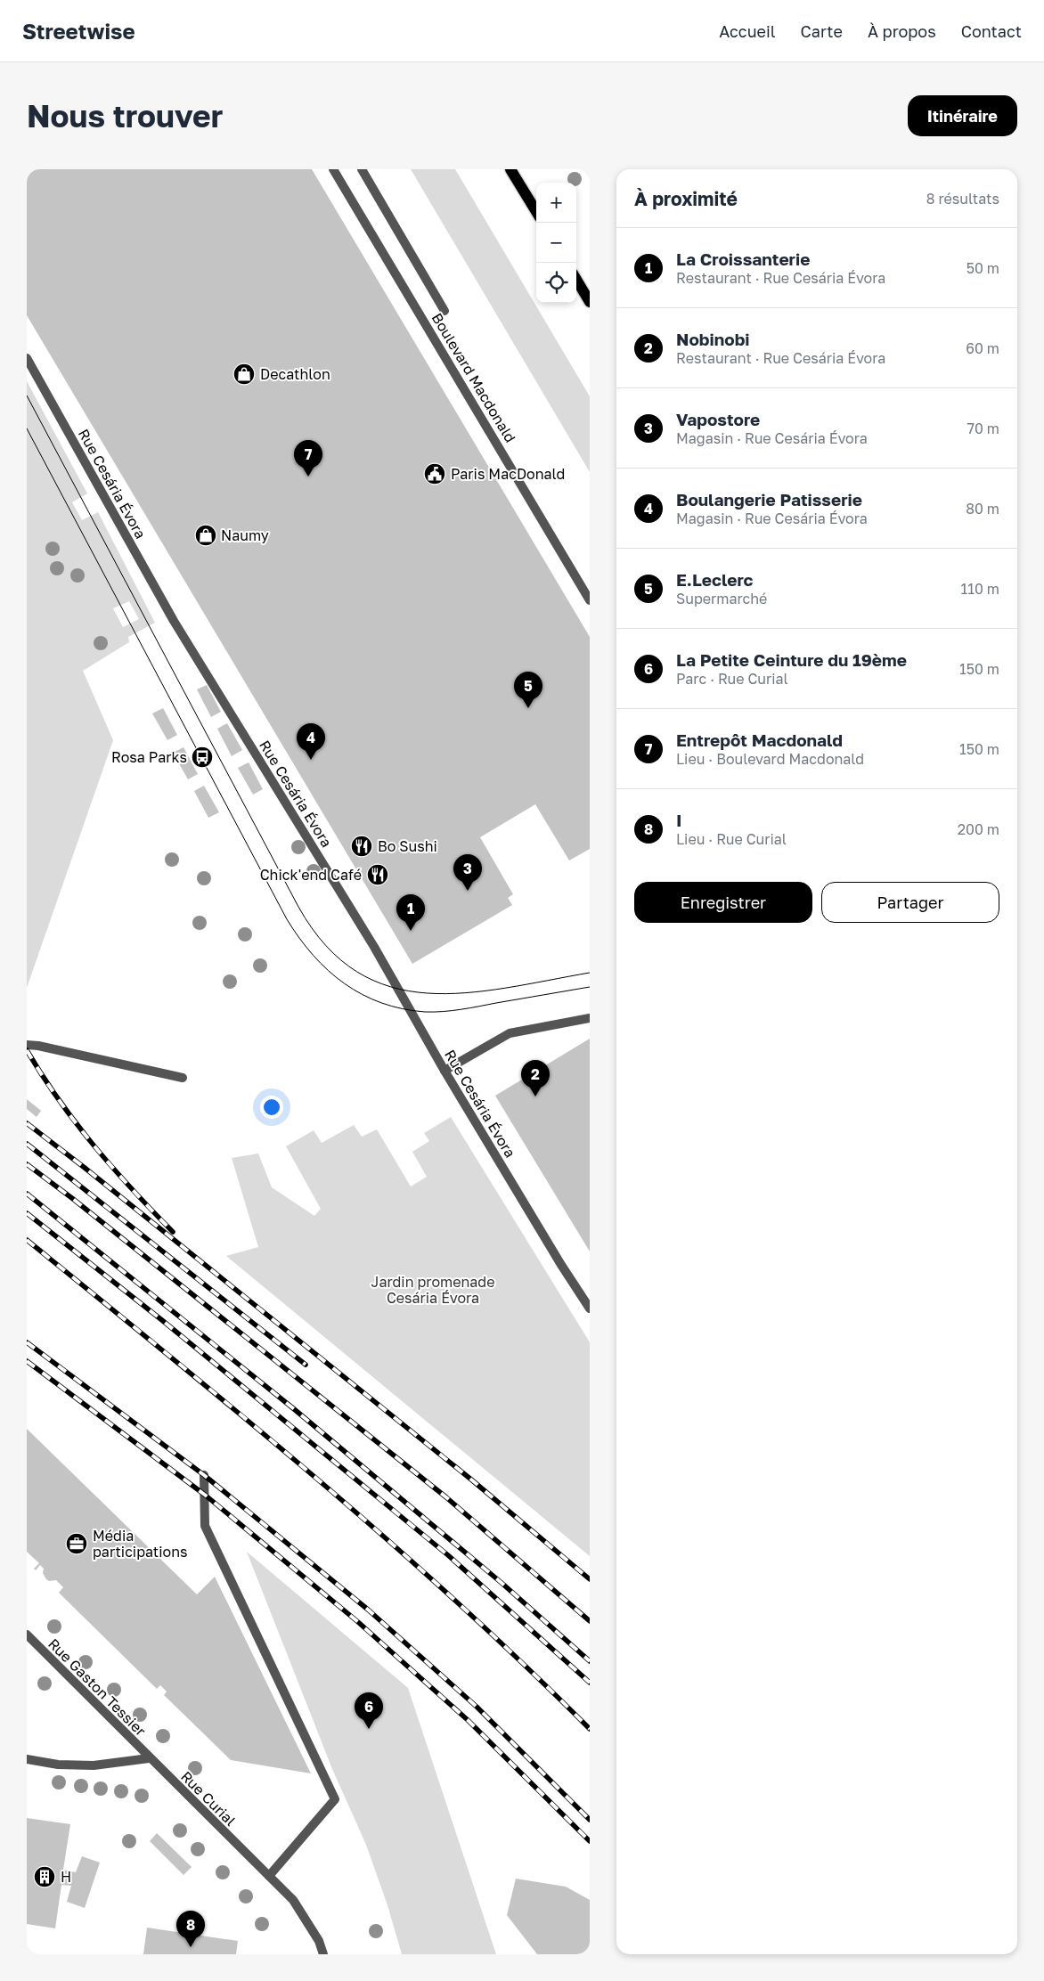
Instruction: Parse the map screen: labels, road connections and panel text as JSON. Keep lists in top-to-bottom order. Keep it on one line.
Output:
{"streets":{"street":["Boulevard Macdonald","Rue Cesária Évora","Rue Gaston Tessier","Rue Curial"]},"crossings":[["Rue Gaston Tessier","Rue Curial"]],"parks":["Jardin promenade Cesária Évora"],"places":{"shop":["Decathlon","Naumy"],"public building":["Paris MacDonald"],"bus stop":["Rosa Parks"],"restaurant":["Bo Sushi","Chick'end Café"],"office":["Média participations"],"building":["H"]},"page":{"header":"Streetwise","nav":["Accueil","Carte","À propos","Contact"],"buttons":["Itinéraire",["Enregistrer","Partager"]],"title":"Nous trouver","heading":["À proximité","8 résultats"],"map_buttons":["+","−"],"list":[{"mark":"1","name":"La Croissanterie","note":"Restaurant · Rue Cesária Évora","value":"50 m"},{"mark":"2","name":"Nobinobi","note":"Restaurant · Rue Cesária Évora","value":"60 m"},{"mark":"3","name":"Vapostore","note":"Magasin · Rue Cesária Évora","value":"70 m"},{"mark":"4","name":"Boulangerie Patisserie","note":"Magasin · Rue Cesária Évora","value":"80 m"},{"mark":"5","name":"E.Leclerc","note":"Supermarché","value":"110 m"},{"mark":"6","name":"La Petite Ceinture du 19ème","note":"Parc · Rue Curial","value":"150 m"},{"mark":"7","name":"Entrepôt Macdonald","note":"Lieu · Boulevard Macdonald","value":"150 m"},{"mark":"8","name":"I","note":"Lieu · Rue Curial","value":"200 m"}],"pins":["7","5","4","3","1","2","6","8"]}}
